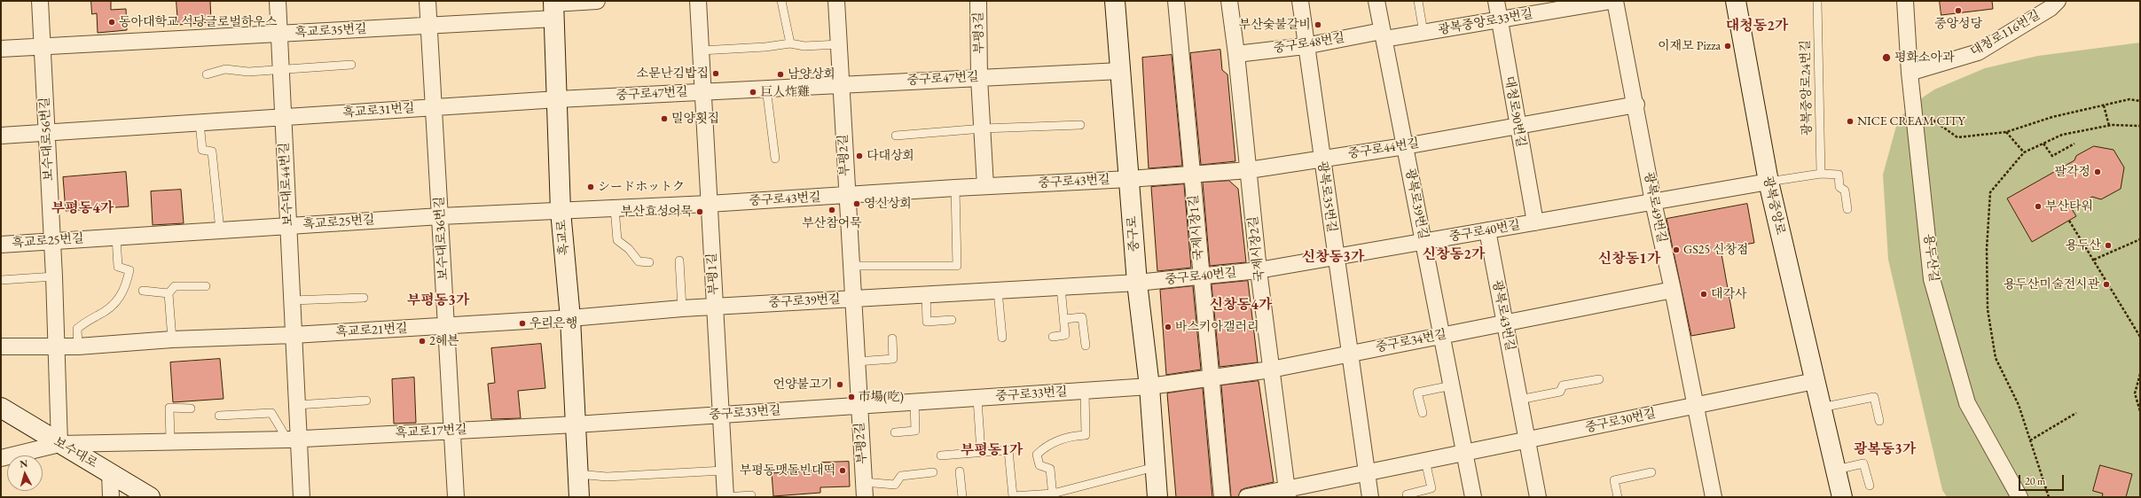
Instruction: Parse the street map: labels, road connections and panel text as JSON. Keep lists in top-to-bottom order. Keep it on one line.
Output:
{"streets":{"main road":["광복중앙로","중구로","흑교로","보수대로"],"street":["광복중앙로33번길","흑교로35번길","부평3길","대청로116번길","중구로48번길","중구로47번길","흑교로31번길","대청로90번길","보수대로56번길","중구로44번길","부평2길","중구로43번길","보수대로44번길","광복로35번길","광복로39번길","광복로49번길","흑교로25번길","국제시장1길","중구로40번길","보수대로36번길","국제시장2길","용두산길","부평1길","중구로39번길","광복로43번길","흑교로21번길","중구로34번길","중구로33번길","중구로30번길","흑교로17번길"],"lane":["광복중앙로24번길"]},"crossings":[["광복중앙로33번길","중구로48번길"],["광복중앙로33번길","대청로90번길"],["광복중앙로33번길","광복로39번길"],["흑교로35번길","보수대로56번길"],["흑교로35번길","보수대로44번길"],["흑교로35번길","흑교로"],["흑교로35번길","보수대로36번길"],["부평3길","중구로47번길"],["부평3길","중구로43번길"],["대청로116번길","용두산길"],["중구로48번길","광복로35번길"],["중구로48번길","광복로39번길"],["중구로48번길","국제시장2길"],["중구로47번길","흑교로31번길"],["중구로47번길","부평2길"],["중구로47번길","중구로"],["중구로47번길","흑교로"],["중구로47번길","부평1길"],["흑교로31번길","보수대로56번길"],["흑교로31번길","보수대로44번길"],["흑교로31번길","흑교로"],["흑교로31번길","보수대로36번길"],["대청로90번길","중구로44번길"],["대청로90번길","중구로40번길"],["보수대로56번길","흑교로25번길"],["보수대로56번길","흑교로21번길"],["보수대로56번길","흑교로17번길"],["보수대로56번길","보수대로"],["중구로44번길","중구로43번길"],["중구로44번길","광복로35번길"],["중구로44번길","광복로39번길"],["중구로44번길","광복로49번길"],["중구로44번길","국제시장1길"],["중구로44번길","중구로"],["중구로44번길","국제시장2길"],["부평2길","중구로43번길"],["부평2길","중구로39번길"],["부평2길","중구로33번길"],["중구로43번길","흑교로25번길"],["중구로43번길","중구로"],["중구로43번길","흑교로"],["중구로43번길","부평1길"],["보수대로44번길","흑교로25번길"],["보수대로44번길","흑교로21번길"],["보수대로44번길","흑교로17번길"],["광복로35번길","중구로40번길"],["광복로35번길","중구로34번길"],["광복로35번길","중구로30번길"],["광복로39번길","중구로40번길"],["광복로39번길","중구로34번길"],["광복로39번길","중구로30번길"],["광복중앙로","중구로40번길"],["광복중앙로","중구로30번길"],["광복로49번길","중구로40번길"],["광복로49번길","중구로34번길"],["광복로49번길","중구로30번길"],["흑교로25번길","흑교로"],["흑교로25번길","보수대로36번길"],["국제시장1길","중구로40번길"],["국제시장1길","중구로34번길"],["중구로40번길","중구로"],["중구로40번길","국제시장2길"],["중구로40번길","중구로39번길"],["중구로40번길","광복로43번길"],["중구로","중구로39번길"],["중구로","중구로34번길"],["중구로","중구로33번길"],["흑교로","중구로39번길"],["흑교로","흑교로21번길"],["흑교로","중구로33번길"],["흑교로","흑교로17번길"],["보수대로36번길","흑교로21번길"],["보수대로36번길","흑교로17번길"],["국제시장2길","중구로34번길"],["국제시장2길","중구로30번길"],["부평1길","중구로39번길"],["부평1길","중구로33번길"],["중구로39번길","흑교로21번길"],["광복로43번길","중구로34번길"],["광복로43번길","중구로30번길"],["중구로34번길","중구로33번길"],["중구로33번길","흑교로17번길"],["흑교로17번길","보수대로"]],"districts":["대청동2가","부평동4가","신창동2가","신창동3가","신창동1가","부평동3가","신창동4가","광복동3가","부평동1가"],"places":["중앙성당","동아대학교 석당글로벌하우스","부산숯불갈비","이재모 Pizza","평화소아과","소문난김밥집","남양상회","巨人炸雞","밀양횟집","NICE CREAM CITY","다대상회","팔각정","シードホットク","영신상회","부산타워","부산참어묵","부산효성어묵","용두산","GS25 신창점","용두산미술전시관","대각사","우리은행","바스키아갤러리","2헤븐","언양불고기","市場(吃)","부평동맷돌빈대떡"],"scale_bar":"20 m","north":"top"}
